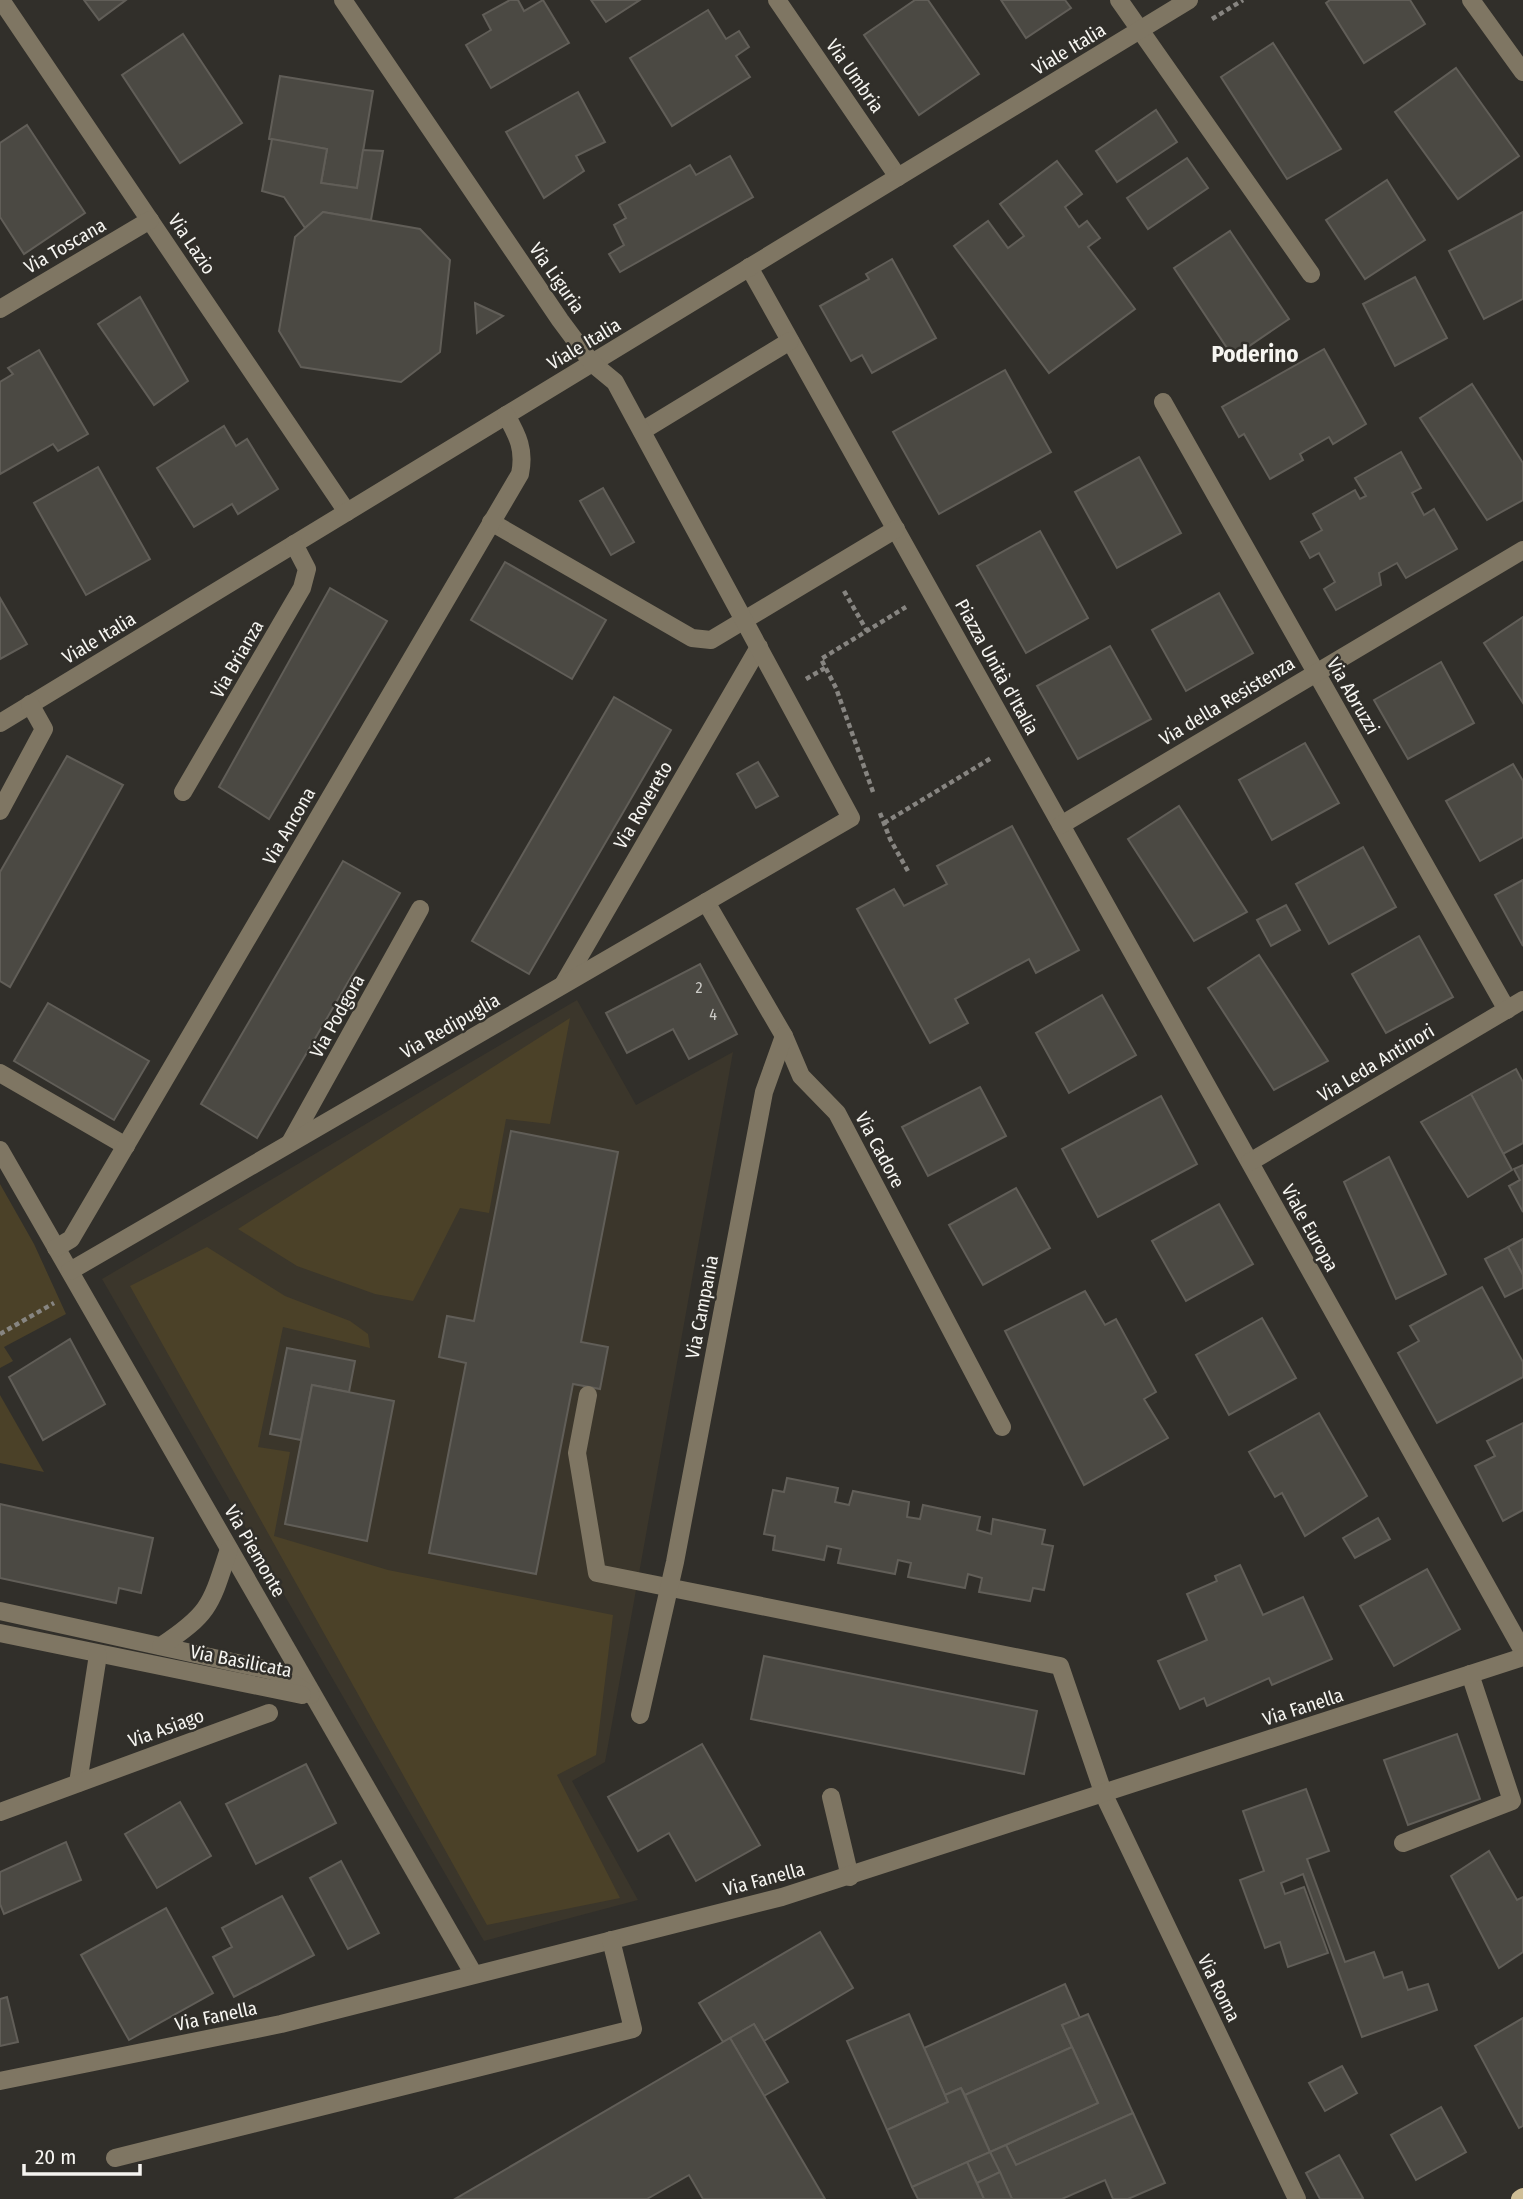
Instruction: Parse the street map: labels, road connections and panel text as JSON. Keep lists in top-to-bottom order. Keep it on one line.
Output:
{"streets":{"street":["Viale Italia","Via Umbria","Via Lazio","Via Toscana","Via Liguria","Via Brianza","Piazza Unità d'Italia","Via Abruzzi","Via della Resistenza","Via Rovereto","Via Ancona","Via Podgora","Via Redipuglia","Via Leda Antinori","Via Cadore","Viale Europa","Via Campania","Via Piemonte","Via Basilicata","Via Fanella","Via Asiago","Via Roma"]},"crossings":[["Viale Italia","Via Umbria"],["Viale Italia","Via Lazio"],["Viale Italia","Via Liguria"],["Viale Italia","Via Brianza"],["Viale Italia","Piazza Unità d'Italia"],["Viale Italia","Via Ancona"],["Via Lazio","Via Toscana"],["Via Liguria","Via Rovereto"],["Via Liguria","Via Redipuglia"],["Piazza Unità d'Italia","Via della Resistenza"],["Piazza Unità d'Italia","Viale Europa"],["Via Abruzzi","Via della Resistenza"],["Via Abruzzi","Via Leda Antinori"],["Via della Resistenza","Viale Europa"],["Via Rovereto","Via Redipuglia"],["Via Ancona","Via Piemonte"],["Via Podgora","Via Redipuglia"],["Via Redipuglia","Via Cadore"],["Via Redipuglia","Via Piemonte"],["Via Leda Antinori","Viale Europa"],["Via Cadore","Via Campania"],["Via Piemonte","Via Basilicata"],["Via Piemonte","Via Fanella"],["Via Fanella","Via Roma"]],"districts":["Poderino"],"house_numbers":["2","4"],"scale_bar":"20 m"}
